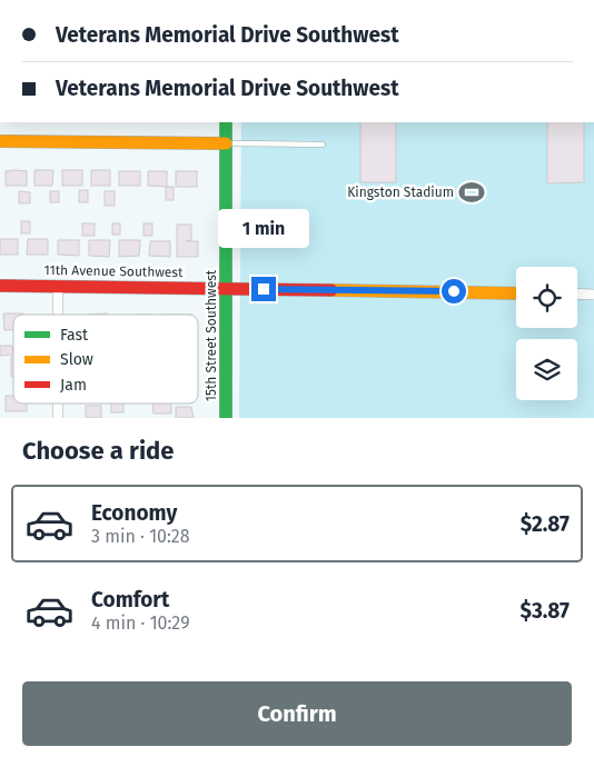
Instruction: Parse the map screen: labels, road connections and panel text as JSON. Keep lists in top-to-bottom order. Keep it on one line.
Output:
{"streets":{"street":["11th Avenue Southwest","15th Street Southwest"]},"crossings":[["11th Avenue Southwest","15th Street Southwest"]],"places":{"sports":["Kingston Stadium"]},"legend":["Fast","Slow","Jam"],"page":{"banner":["Veterans Memorial Drive Southwest","Veterans Memorial Drive Southwest"],"bubble":"1 min","heading":"Choose a ride","list":[{"name":"Economy","note":"3 min · 10:28","value":"$2.87"},{"name":"Comfort","note":"4 min · 10:29","value":"$3.87"}],"buttons":"Confirm"}}
